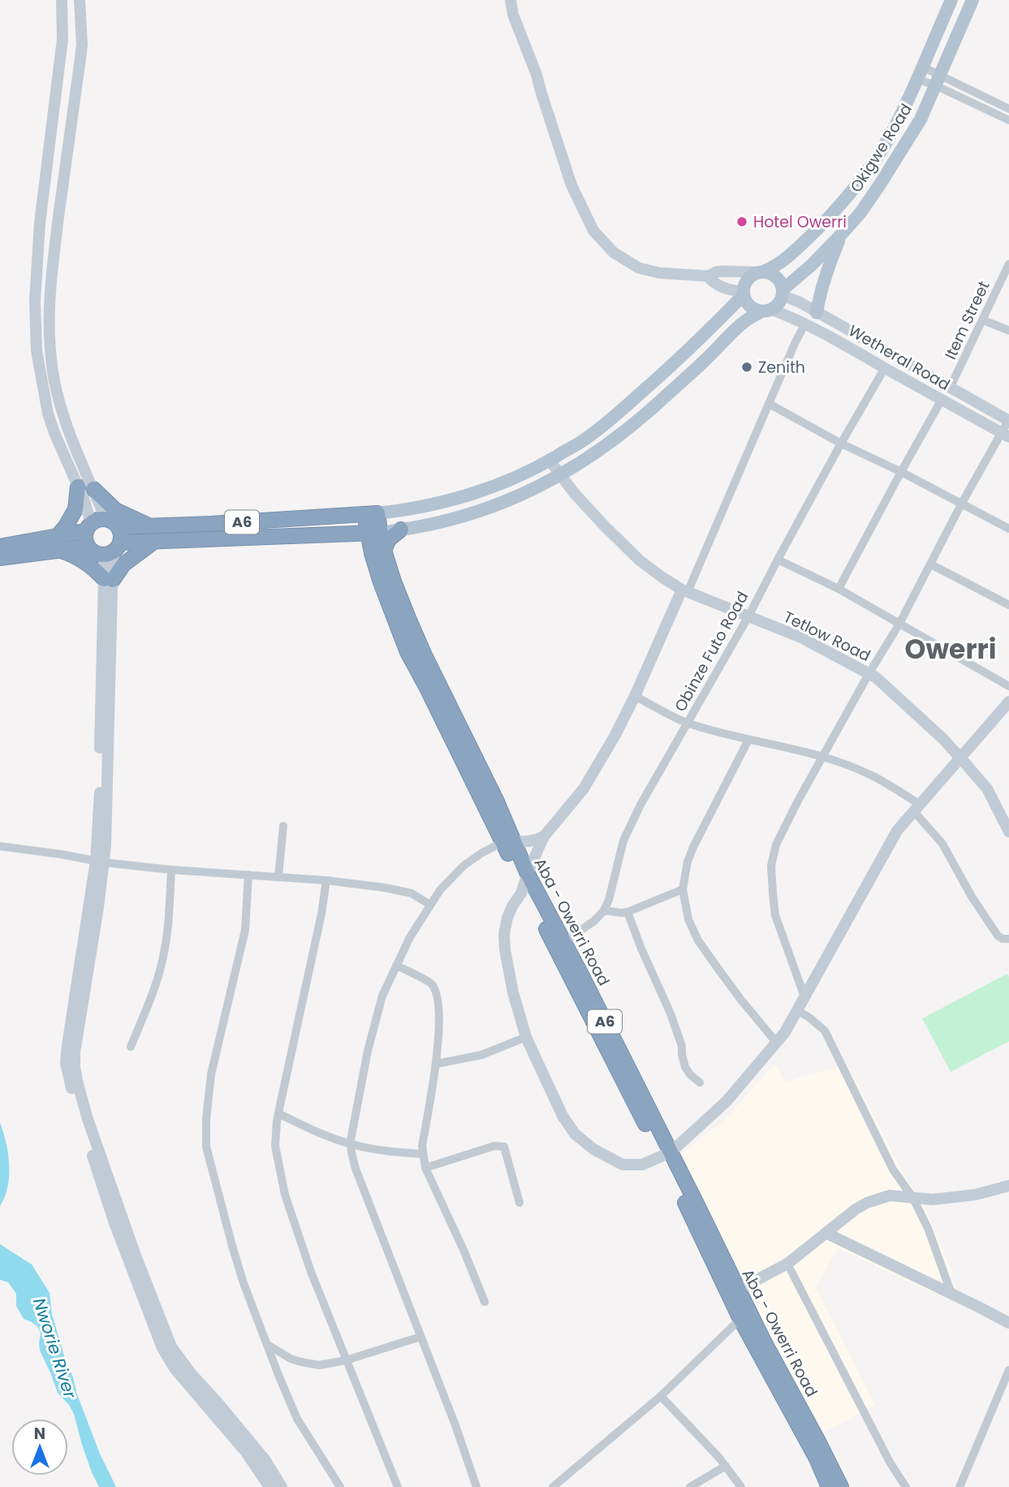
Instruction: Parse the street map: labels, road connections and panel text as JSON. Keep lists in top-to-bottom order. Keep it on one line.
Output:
{"streets":{"highway":["A6","Aba - Owerri Road"],"main road":["Okigwe Road","Wetheral Road","Tetlow Road"],"street":["Item Street","Obinze Futo Road"]},"crossings":[["Okigwe Road","Wetheral Road"],["Item Street","Wetheral Road"],["Wetheral Road","Obinze Futo Road"],["A6","Aba - Owerri Road"],["Tetlow Road","Obinze Futo Road"]],"districts":["Owerri"],"water":["Nworie River"],"places":["Hotel Owerri","Zenith"],"north":"top"}
